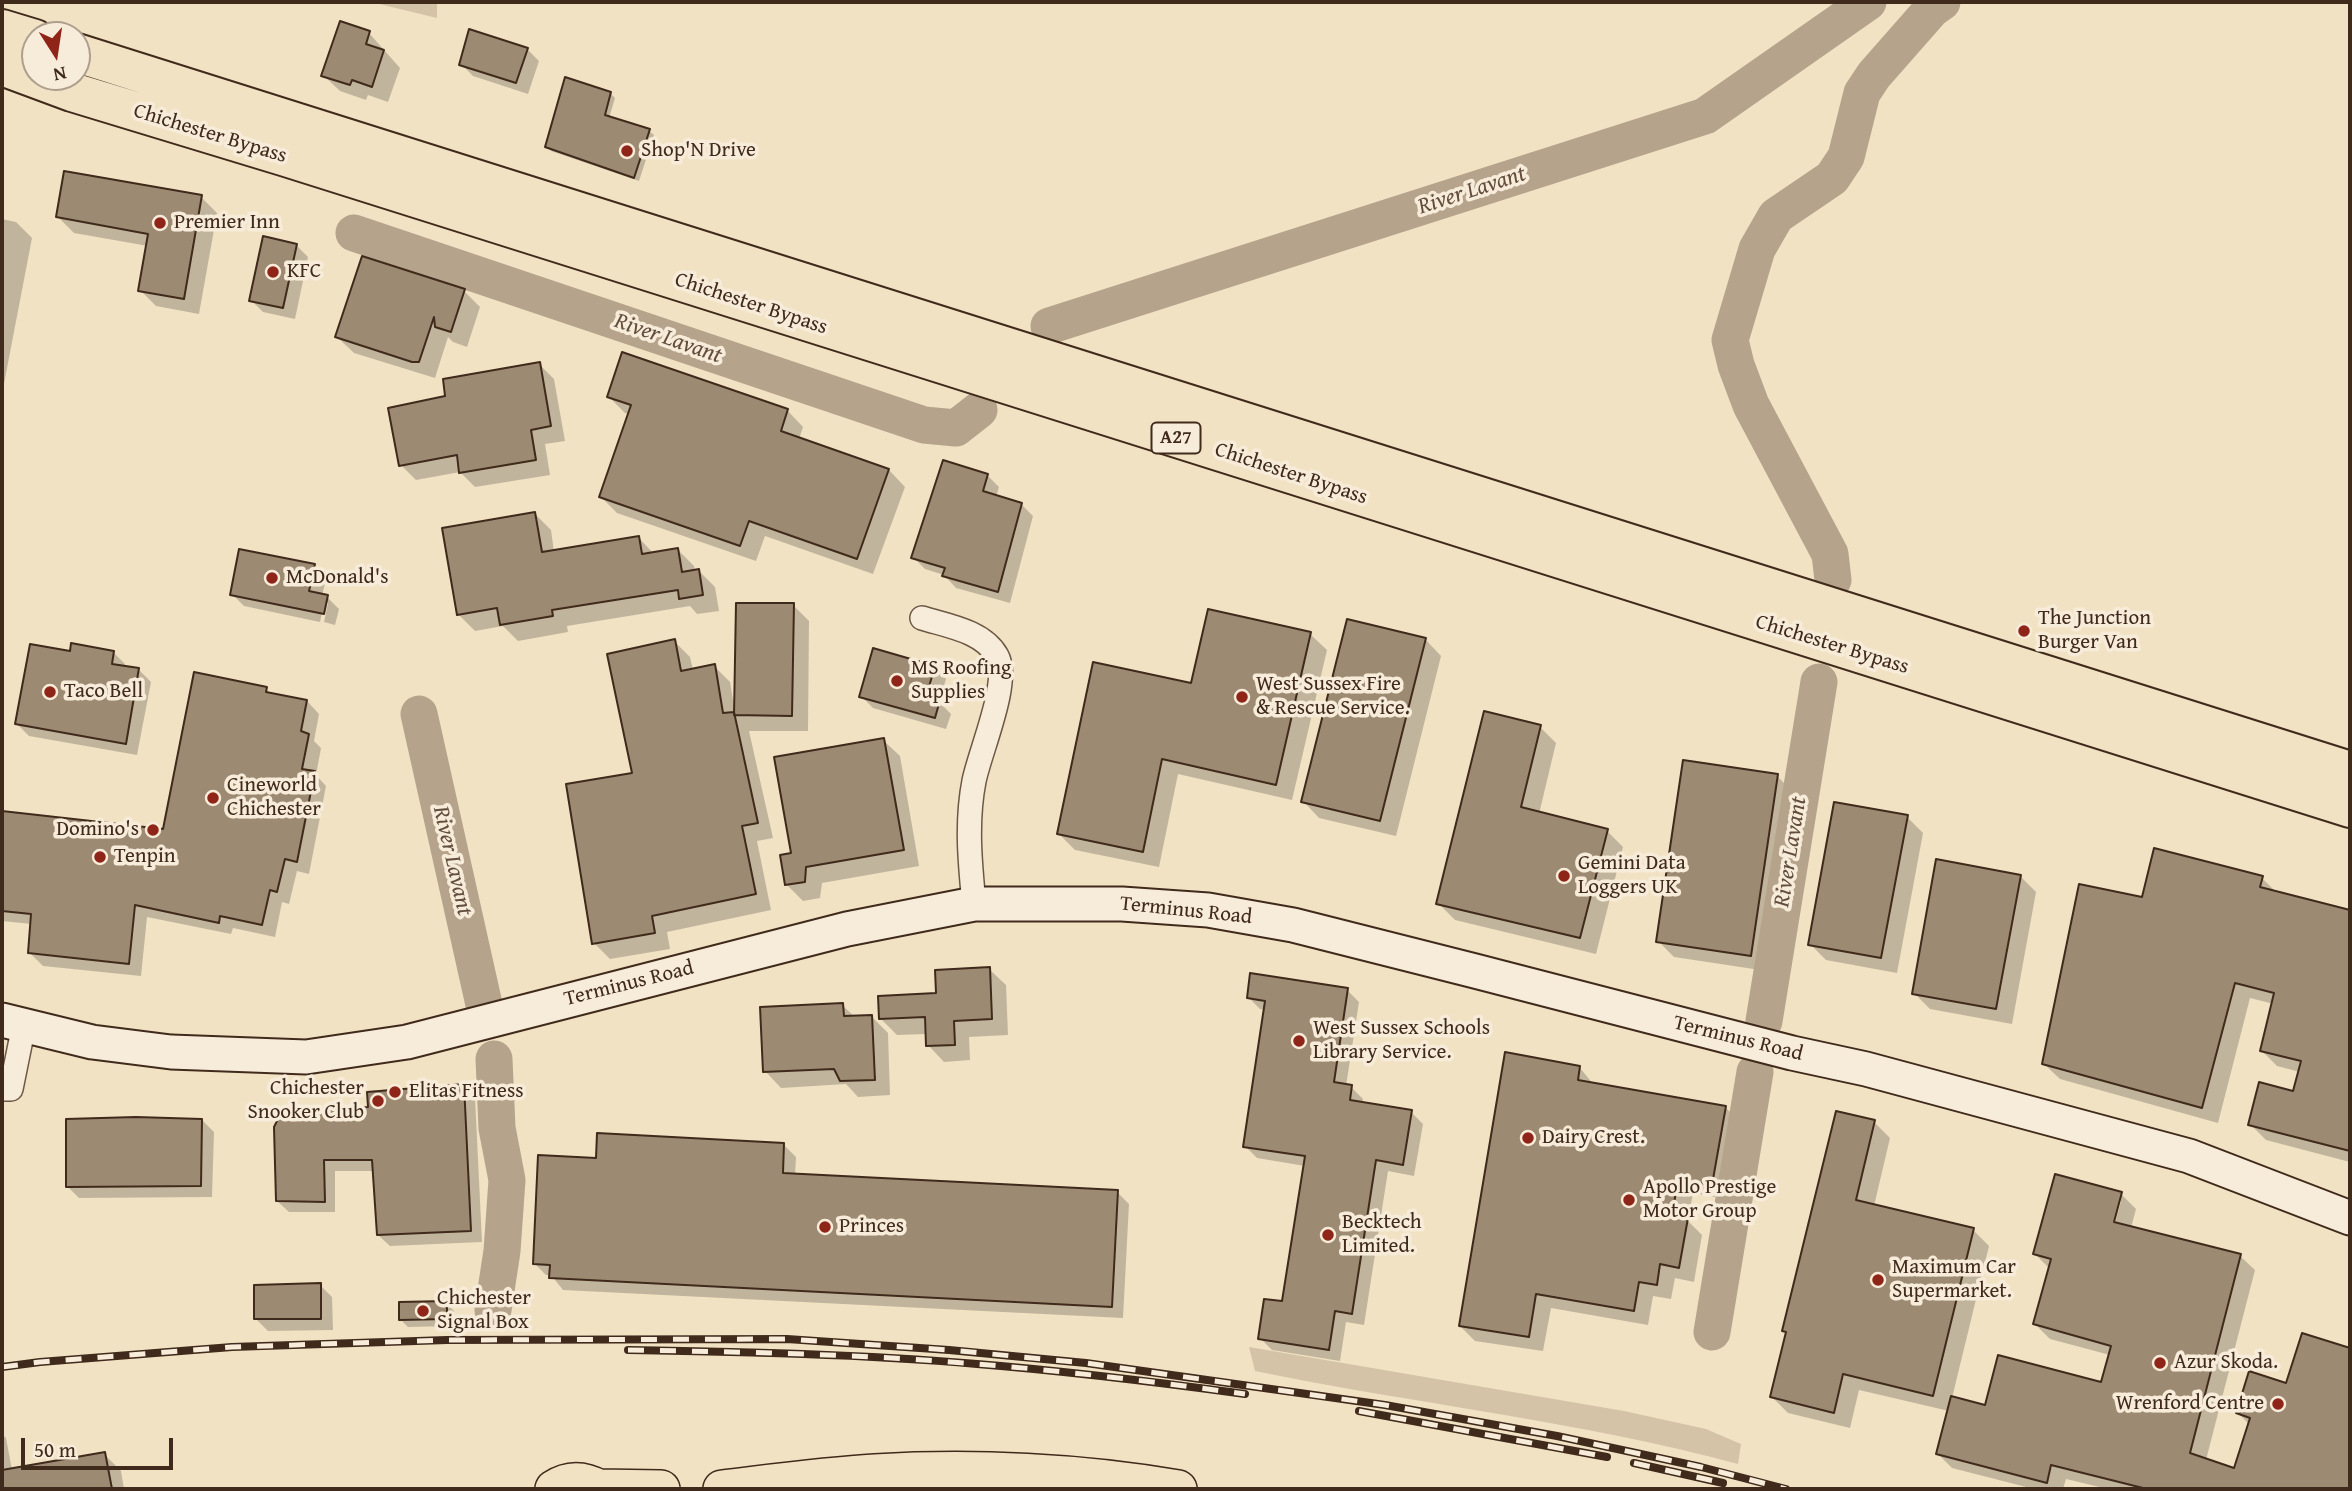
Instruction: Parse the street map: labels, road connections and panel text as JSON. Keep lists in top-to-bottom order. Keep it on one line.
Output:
{"streets":{"highway":["Chichester Bypass","A27"],"street":["Terminus Road"]},"water":["River Lavant"],"places":["Shop'N Drive","Premier Inn","KFC","McDonald's","The Junction Burger Van","MS Roofing Supplies","Taco Bell","West Sussex Fire & Rescue Service.","Cineworld Chichester","Domino's","Tenpin","Gemini Data Loggers UK","West Sussex Schools Library Service.","Elitas Fitness","Chichester Snooker Club","Dairy Crest.","Apollo Prestige Motor Group","Princes","Becktech Limited.","Maximum Car Supermarket.","Chichester Signal Box","Azur Skoda.","Wrenford Centre"],"scale_bar":"50 m","north":"bottom"}
